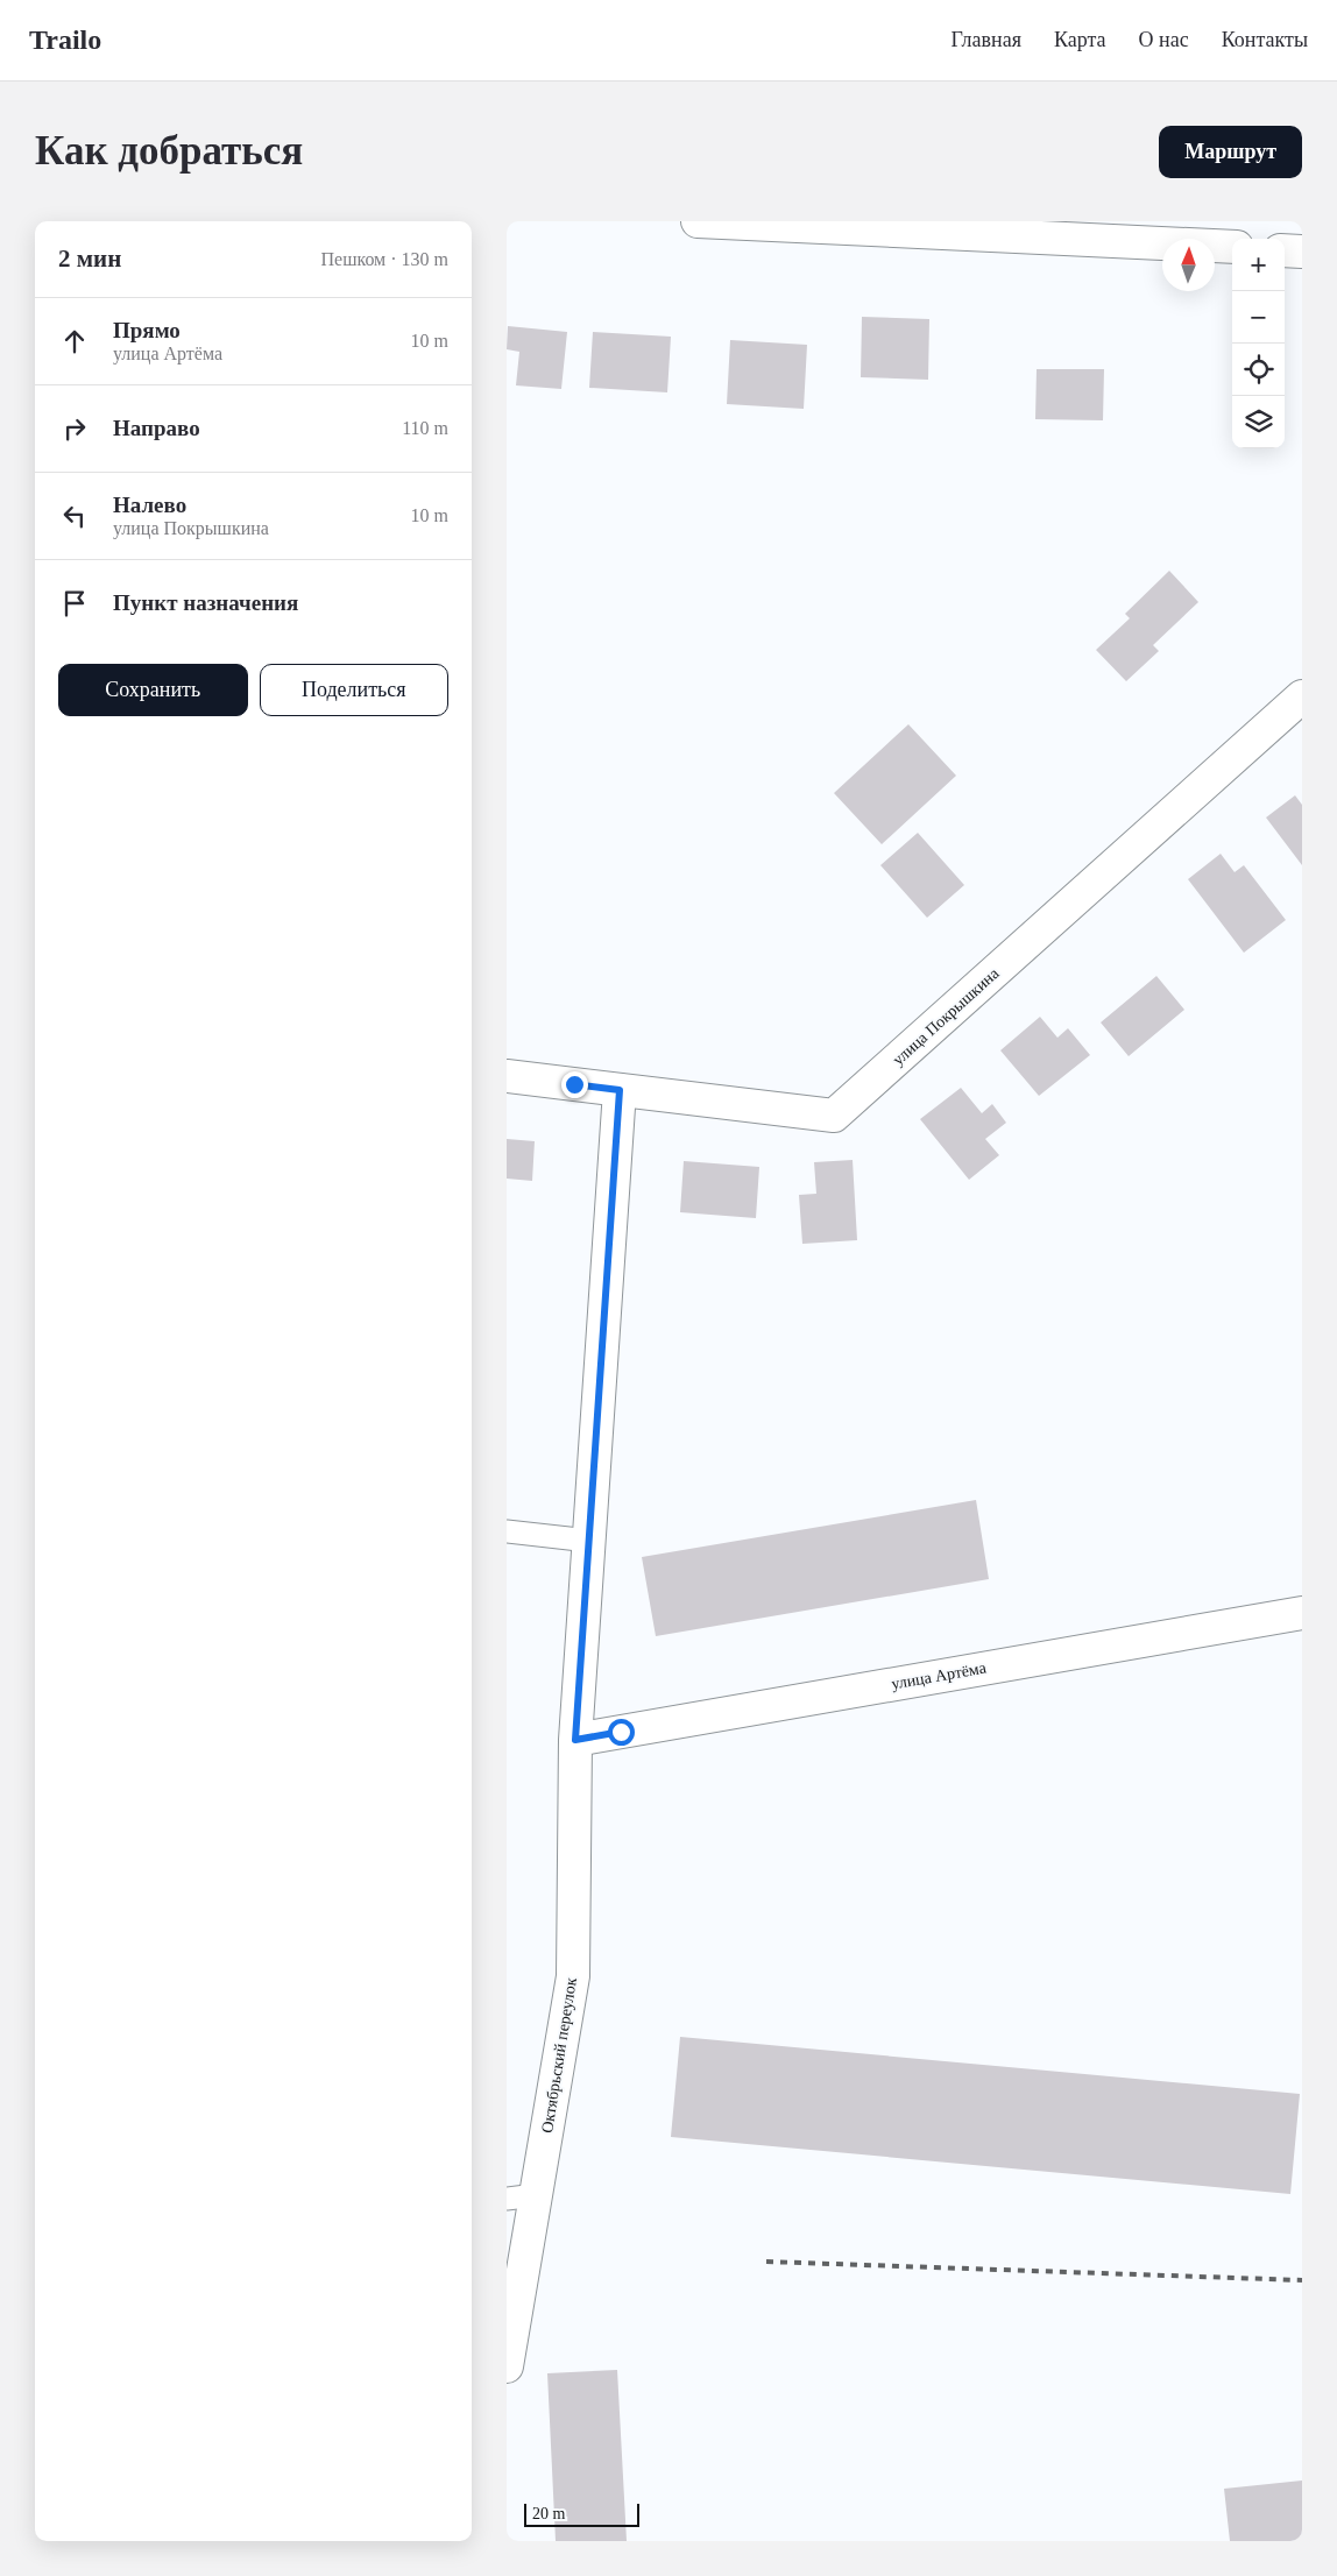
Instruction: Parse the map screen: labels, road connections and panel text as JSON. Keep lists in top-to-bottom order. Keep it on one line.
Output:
{"streets":{"street":["улица Покрышкина","улица Артёма","Октябрьский переулок"]},"crossings":[["улица Покрышкина","Октябрьский переулок"],["улица Артёма","Октябрьский переулок"]],"scale_bar":"20 m","north":"top","page":{"header":"Trailo","nav":["Главная","Карта","О нас","Контакты"],"buttons":["Маршрут",["Сохранить","Поделиться"]],"title":"Как добраться","heading":["2 мин","Пешком · 130 m"],"map_buttons":["+","−"],"list":[["Прямо","улица Артёма","10 m"],["Направо","110 m"],["Налево","улица Покрышкина","10 m"],"Пункт назначения"],"scale":"20 m"}}
